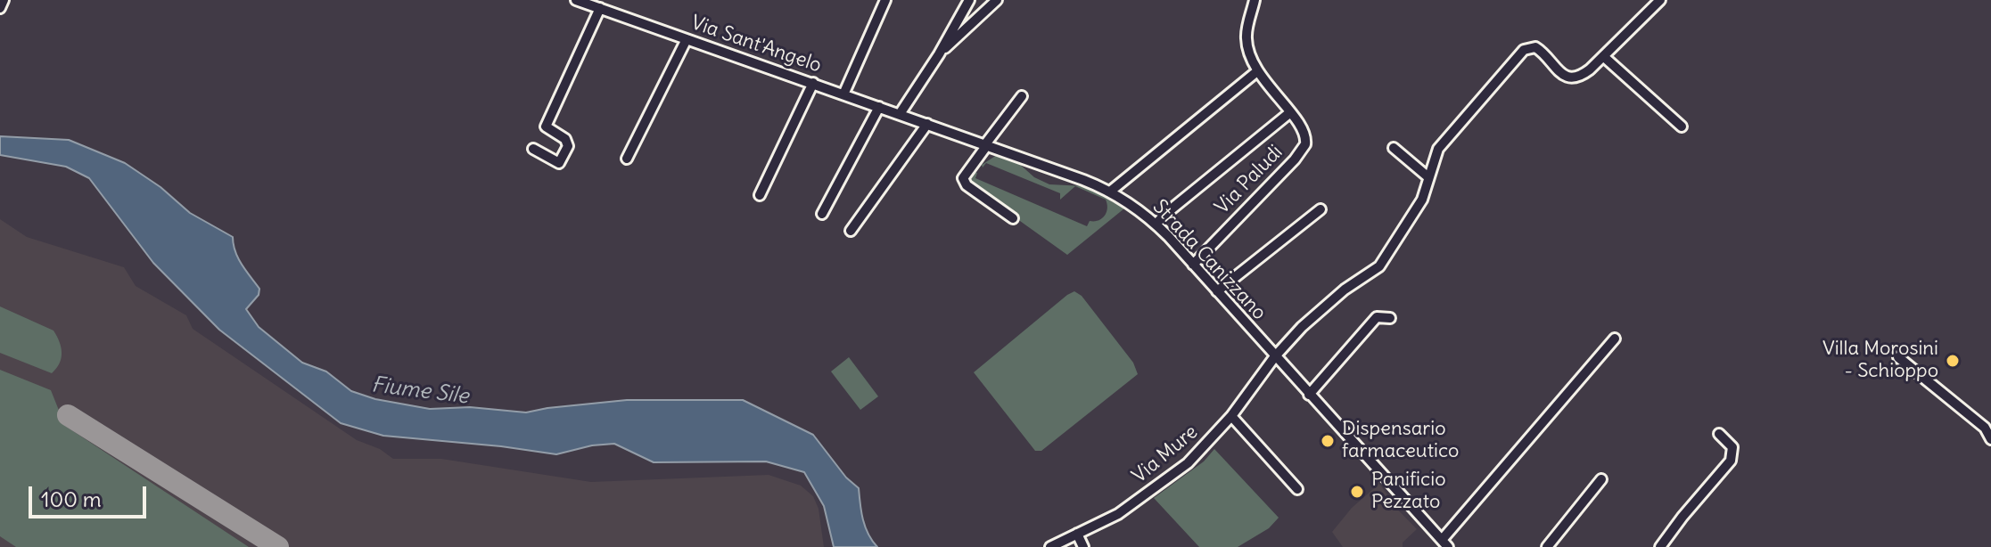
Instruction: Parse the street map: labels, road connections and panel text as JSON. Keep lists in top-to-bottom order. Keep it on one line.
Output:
{"streets":{"street":["Via Sant'Angelo","Via Paludi","Strada Canizzano","Via Mure"]},"crossings":[["Via Sant'Angelo","Strada Canizzano"],["Via Paludi","Strada Canizzano"],["Strada Canizzano","Via Mure"]],"water":["Fiume Sile"],"places":["Villa Morosini - Schioppo","Dispensario farmaceutico","Panificio Pezzato"],"scale_bar":"100 m"}
